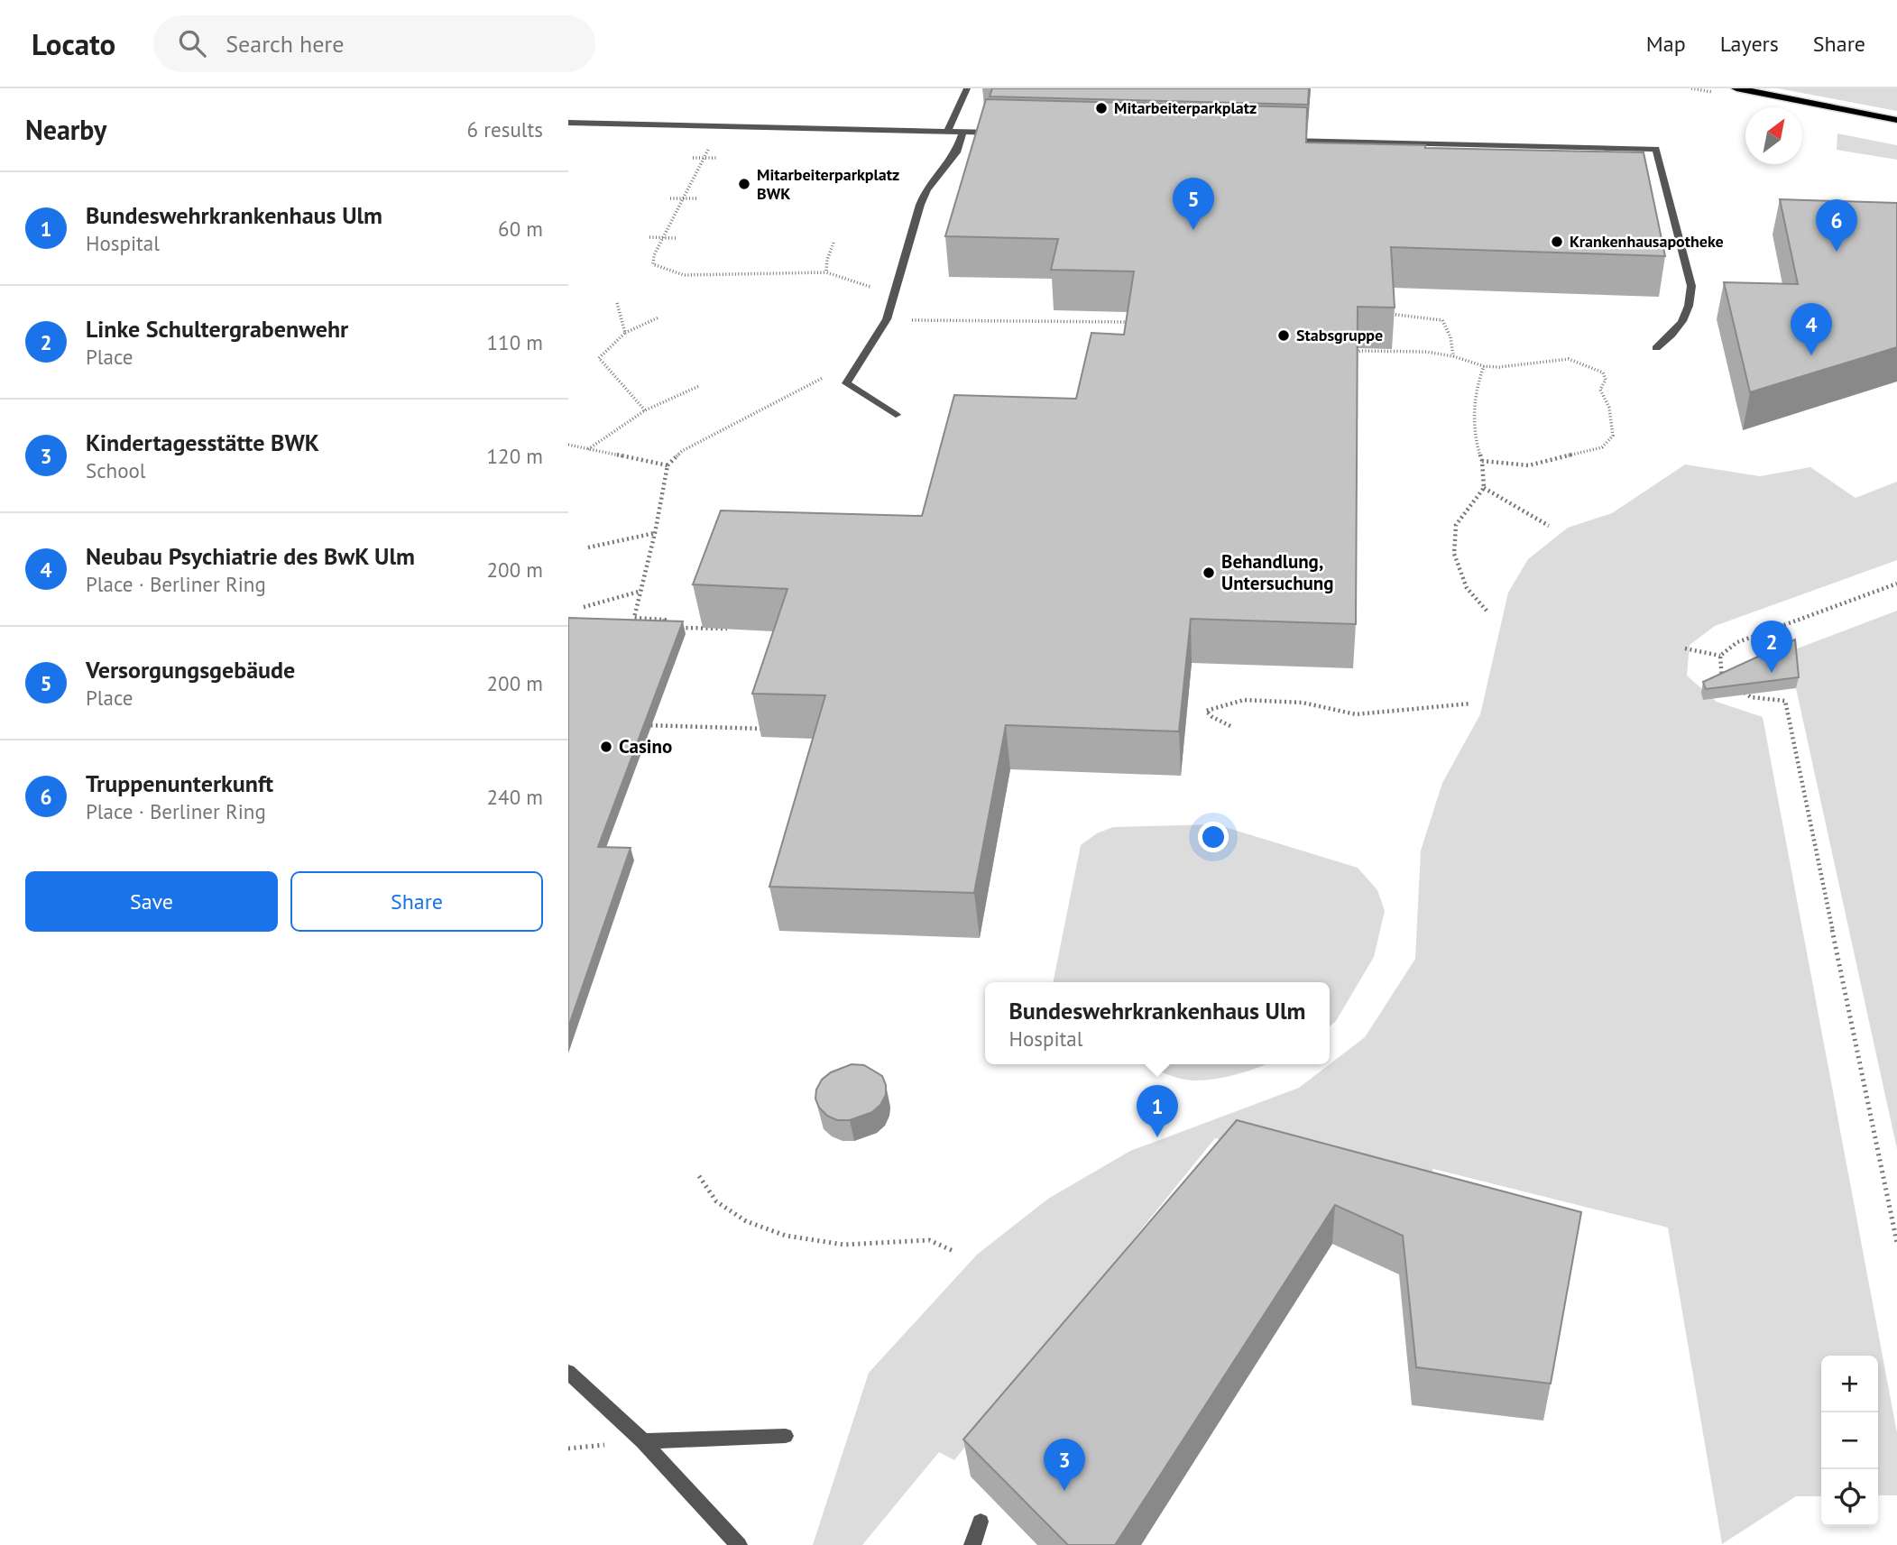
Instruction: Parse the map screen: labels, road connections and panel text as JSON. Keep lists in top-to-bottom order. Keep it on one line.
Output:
{"places":["Mitarbeiterparkplatz","Mitarbeiterparkplatz BWK","Krankenhausapotheke","Stabsgruppe","Behandlung, Untersuchung","Casino"],"north":"top right","page":{"header":"Locato","search":"Search here","nav":["Map","Layers","Share"],"heading":["Nearby","6 results"],"list":[{"mark":"1","name":"Bundeswehrkrankenhaus Ulm","note":"Hospital","value":"60 m"},{"mark":"2","name":"Linke Schultergrabenwehr","note":"Place","value":"110 m"},{"mark":"3","name":"Kindertagesstätte BWK","note":"School","value":"120 m"},{"mark":"4","name":"Neubau Psychiatrie des BwK Ulm","note":"Place · Berliner Ring","value":"200 m"},{"mark":"5","name":"Versorgungsgebäude","note":"Place","value":"200 m"},{"mark":"6","name":"Truppenunterkunft","note":"Place · Berliner Ring","value":"240 m"}],"pins":["5","6","4","2","1","3"],"buttons":["Save","Share"],"popup":["Bundeswehrkrankenhaus Ulm","Hospital"],"map_buttons":["+","−"]}}
